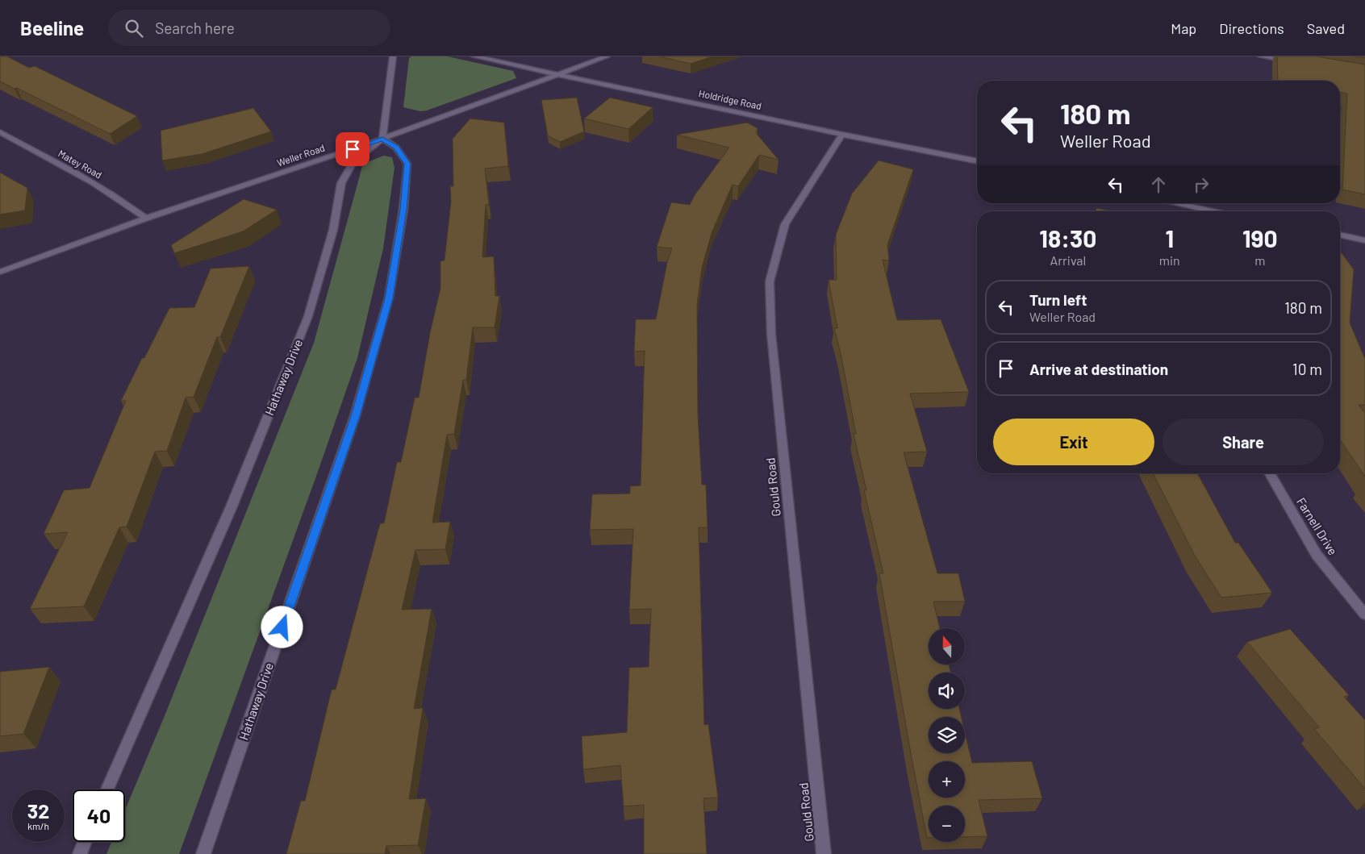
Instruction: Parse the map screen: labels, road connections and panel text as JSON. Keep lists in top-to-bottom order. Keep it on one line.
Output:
{"streets":{"street":["Holdridge Road","Weller Road","Matey Road","Hathaway Drive","Gould Road","Farnell Drive"]},"crossings":[["Holdridge Road","Weller Road"],["Holdridge Road","Gould Road"],["Weller Road","Matey Road"],["Weller Road","Hathaway Drive"]],"north":"top","page":{"header":"Beeline","search":"Search here","nav":["Map","Directions","Saved"],"turn":["180 m","Weller Road"],"eta":["18:30","Arrival","1","min","190","m"],"list":[{"name":"Turn left","note":"Weller Road","value":"180 m"},{"name":"Arrive at destination","value":"10 m"}],"buttons":["Exit","Share"],"map_buttons":["+","−"],"speed":"32 km/h","limit":"40"}}
